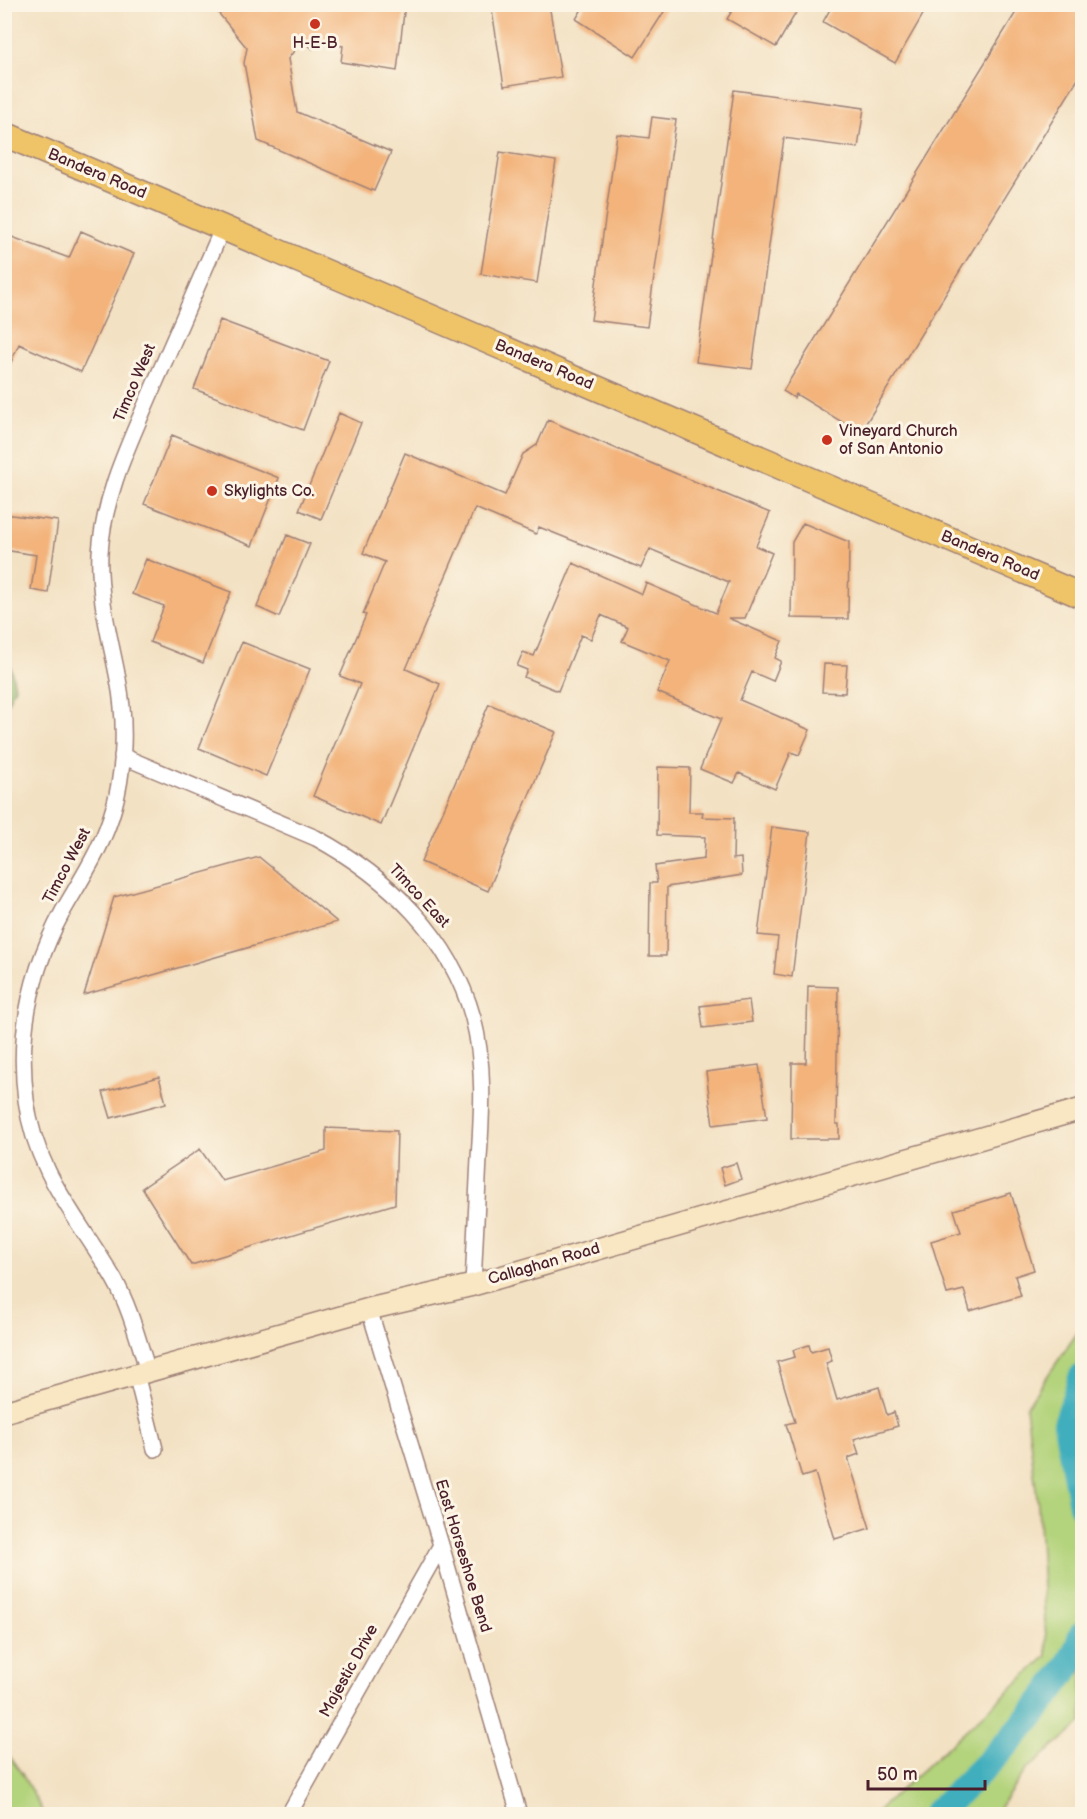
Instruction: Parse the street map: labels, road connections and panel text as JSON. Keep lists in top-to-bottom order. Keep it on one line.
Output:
{"streets":{"main road":["Bandera Road","Callaghan Road"],"street":["Timco West","Timco East","East Horseshoe Bend","Majestic Drive"]},"crossings":[["Bandera Road","Timco West"],["Timco West","Timco East"],["Timco West","Callaghan Road"],["Timco East","Callaghan Road"],["Callaghan Road","East Horseshoe Bend"],["East Horseshoe Bend","Majestic Drive"]],"places":["H-E-B","Vineyard Church of San Antonio","Skylights Co."],"scale_bar":"50 m"}
